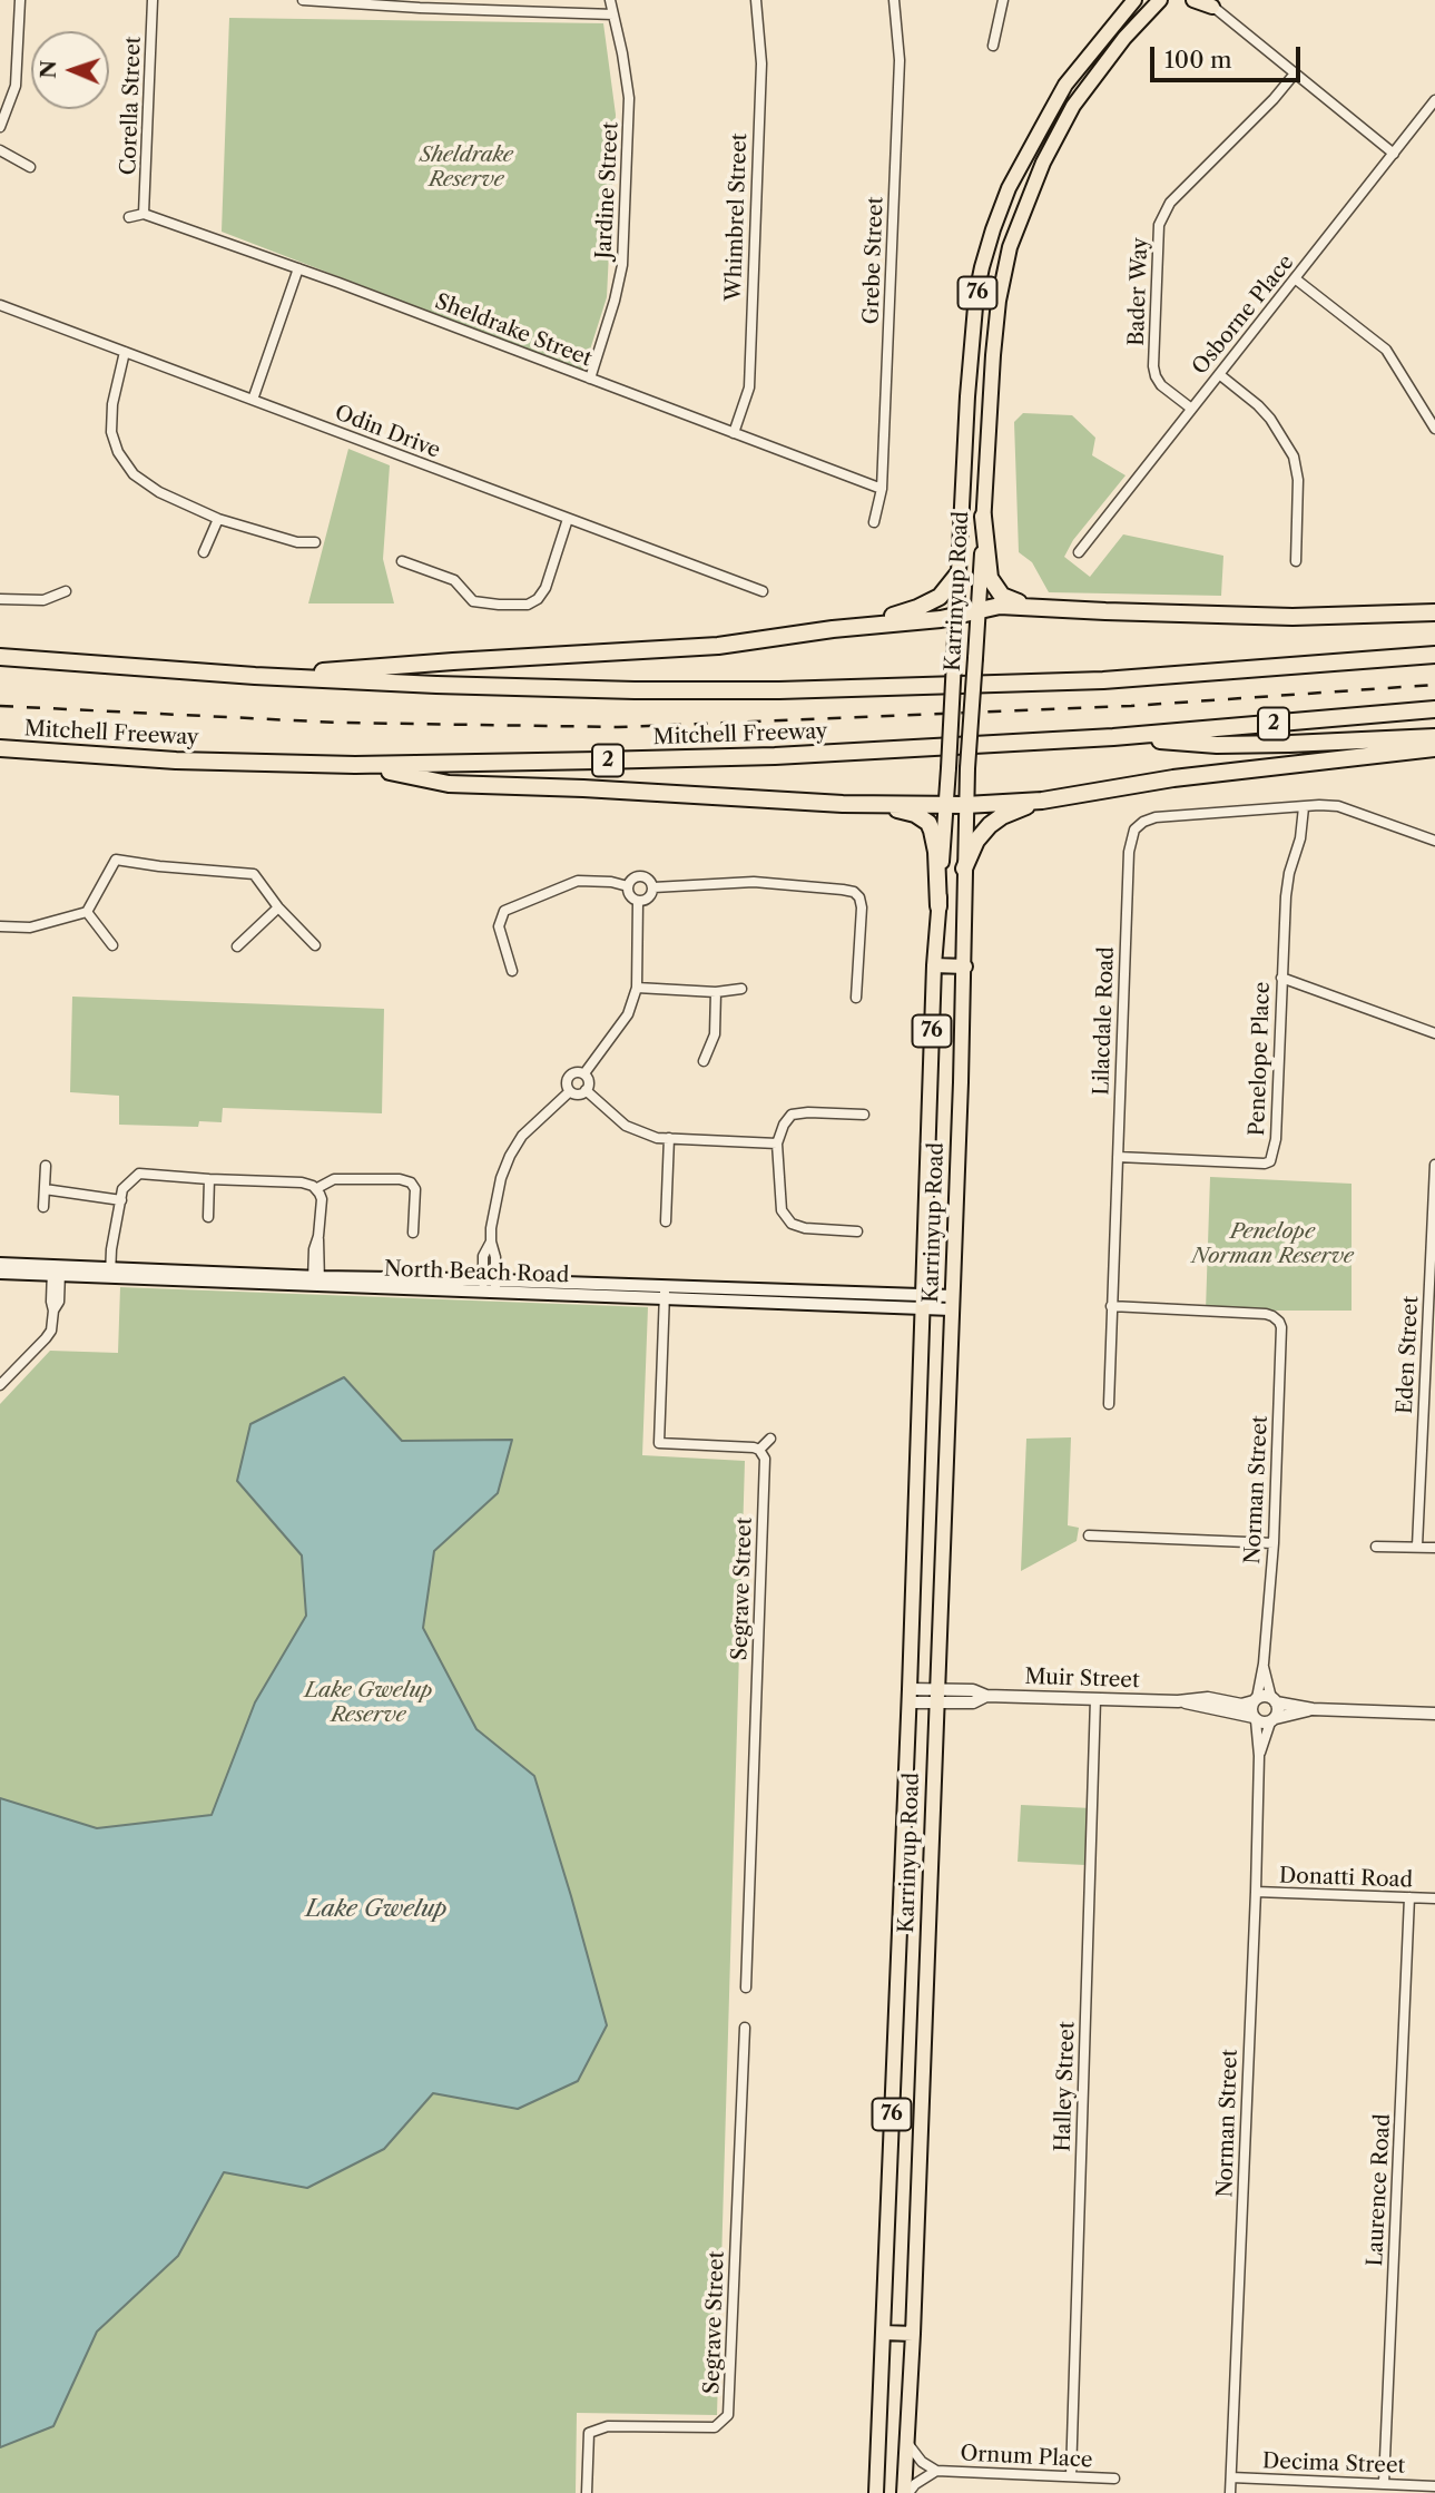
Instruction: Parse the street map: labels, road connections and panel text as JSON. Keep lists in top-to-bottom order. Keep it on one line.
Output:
{"streets":{"highway":["76","Karrinyup Road","2","Mitchell Freeway"],"main road":["North Beach Road"],"street":["Corella Street","Jardine Street","Whimbrel Street","Grebe Street","Bader Way","Osborne Place","Sheldrake Street","Odin Drive","Lilacdale Road","Penelope Place","Eden Street","Norman Street","Segrave Street","Muir Street","Donatti Road","Halley Street","Laurence Road","Ornum Place","Decima Street"]},"crossings":[["Corella Street","Sheldrake Street"],["Jardine Street","Sheldrake Street"],["Whimbrel Street","Sheldrake Street"],["Grebe Street","Sheldrake Street"],["Bader Way","Osborne Place"],["Karrinyup Road","North Beach Road"],["Karrinyup Road","Muir Street"],["Karrinyup Road","Ornum Place"],["Lilacdale Road","Penelope Place"],["Lilacdale Road","Norman Street"],["Norman Street","Muir Street"],["Norman Street","Donatti Road"],["Norman Street","Decima Street"],["Muir Street","Halley Street"],["Donatti Road","Laurence Road"],["Halley Street","Ornum Place"],["Laurence Road","Decima Street"]],"water":["Lake Gwelup"],"parks":["Sheldrake Reserve","Penelope Norman Reserve","Lake Gwelup Reserve"],"scale_bar":"100 m","north":"left"}
